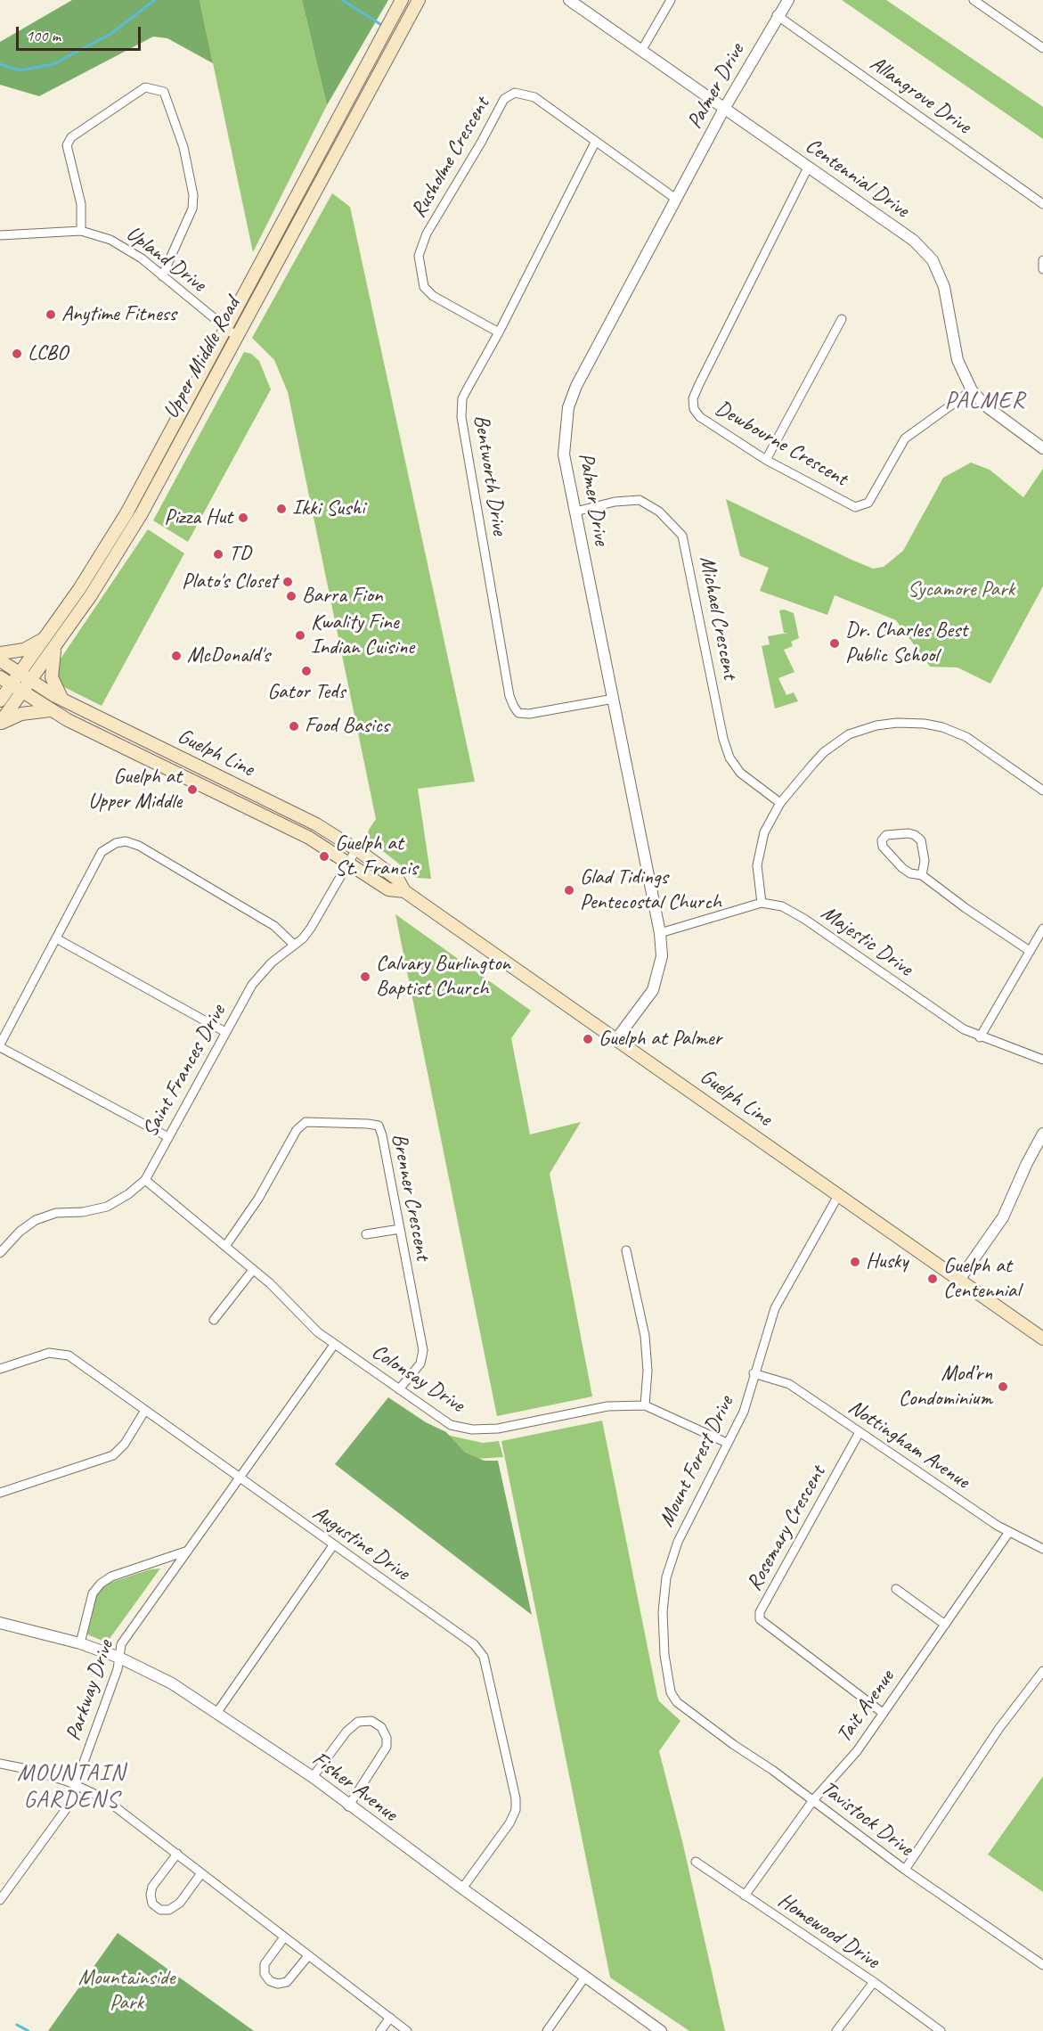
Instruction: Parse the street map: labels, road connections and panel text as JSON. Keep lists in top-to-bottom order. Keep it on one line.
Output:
{"streets":{"main road":["Upper Middle Road","Guelph Line"],"street":["Palmer Drive","Allangrove Drive","Rusholme Crescent","Centennial Drive","Upland Drive","Dewbourne Crescent","Bentworth Drive","Michael Crescent","Majestic Drive","Saint Frances Drive","Brenner Crescent","Colonsay Drive","Nottingham Avenue","Mount Forest Drive","Rosemary Crescent","Augustine Drive","Parkway Drive","Tait Avenue","Fisher Avenue","Tavistock Drive","Homewood Drive"]},"crossings":[["Palmer Drive","Allangrove Drive"],["Palmer Drive","Rusholme Crescent"],["Palmer Drive","Centennial Drive"],["Palmer Drive","Bentworth Drive"],["Palmer Drive","Michael Crescent"],["Palmer Drive","Guelph Line"],["Rusholme Crescent","Bentworth Drive"],["Centennial Drive","Dewbourne Crescent"],["Upland Drive","Upper Middle Road"],["Upper Middle Road","Guelph Line"],["Guelph Line","Saint Frances Drive"],["Guelph Line","Mount Forest Drive"],["Saint Frances Drive","Colonsay Drive"],["Brenner Crescent","Colonsay Drive"],["Colonsay Drive","Mount Forest Drive"],["Colonsay Drive","Parkway Drive"],["Nottingham Avenue","Mount Forest Drive"],["Nottingham Avenue","Rosemary Crescent"],["Nottingham Avenue","Tait Avenue"],["Mount Forest Drive","Tavistock Drive"],["Rosemary Crescent","Tait Avenue"],["Augustine Drive","Parkway Drive"],["Augustine Drive","Fisher Avenue"],["Parkway Drive","Fisher Avenue"],["Tait Avenue","Tavistock Drive"],["Tait Avenue","Homewood Drive"]],"districts":["PALMER","MOUNTAIN GARDENS"],"parks":["Sycamore Park","Mountainside Park"],"places":["Anytime Fitness","LCBO","Ikki Sushi","Pizza Hut","TD","Plato's Closet","Barra Fion","Kwality Fine Indian Cuisine","Dr. Charles Best Public School","McDonald's","Gator Teds","Food Basics","Guelph at Upper Middle","Guelph at St. Francis","Glad Tidings Pentecostal Church","Calvary Burlington Baptist Church","Guelph at Palmer","Husky","Guelph at Centennial","Mod’rn Condominium"],"scale_bar":"100 m"}
